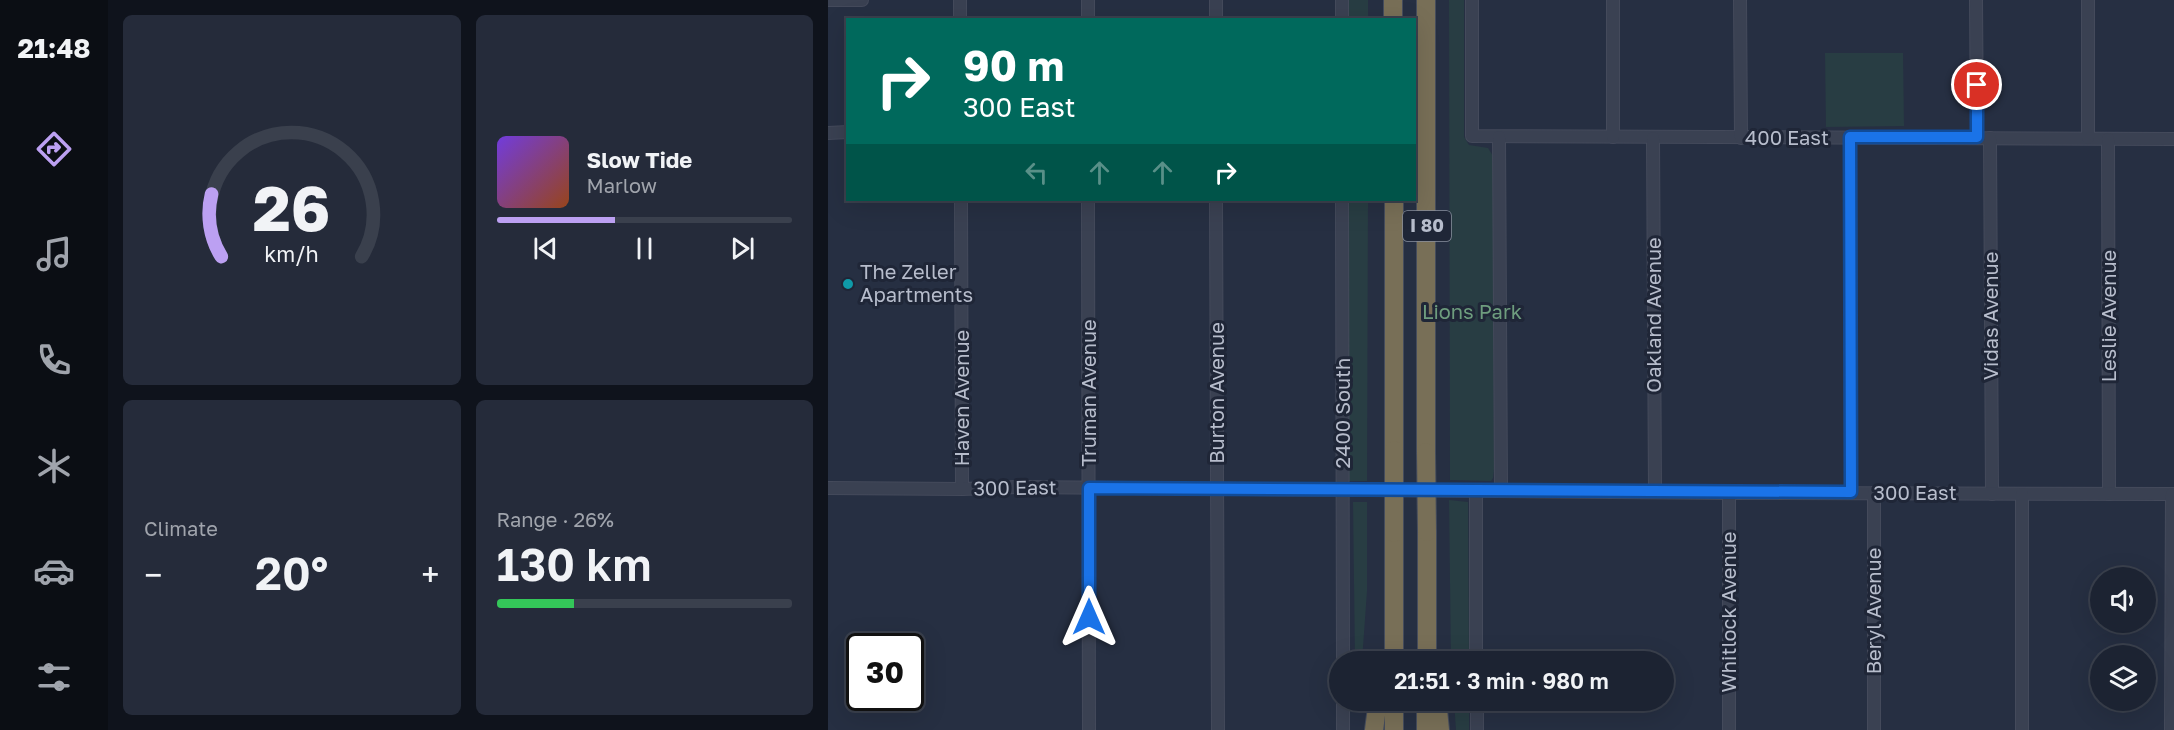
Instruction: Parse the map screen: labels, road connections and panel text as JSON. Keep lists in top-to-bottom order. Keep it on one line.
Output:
{"streets":{"highway":["I 80"],"street":["400 East","Oakland Avenue","Vidas Avenue","Leslie Avenue","Truman Avenue","Burton Avenue","Haven Avenue","2400 South","300 East","Beryl Avenue","Whitlock Avenue"]},"crossings":[["400 East","Oakland Avenue"],["400 East","Vidas Avenue"],["400 East","Leslie Avenue"],["Oakland Avenue","300 East"],["Vidas Avenue","300 East"],["Leslie Avenue","300 East"],["Truman Avenue","300 East"],["Burton Avenue","300 East"],["Haven Avenue","300 East"],["2400 South","300 East"],["300 East","Beryl Avenue"],["300 East","Whitlock Avenue"]],"parks":["Lions Park"],"places":["The Zeller Apartments"],"page":{"tabs":"21:48","turn":["90 m","300 East"],"song":["Slow Tide","Marlow"],"tile":["Climate",["Range · 26%","130 km"]],"heat":["−","20°","+"],"limit":"30","trip":"21:51 · 3 min · 980 m","gauge":["26","km/h"]}}
